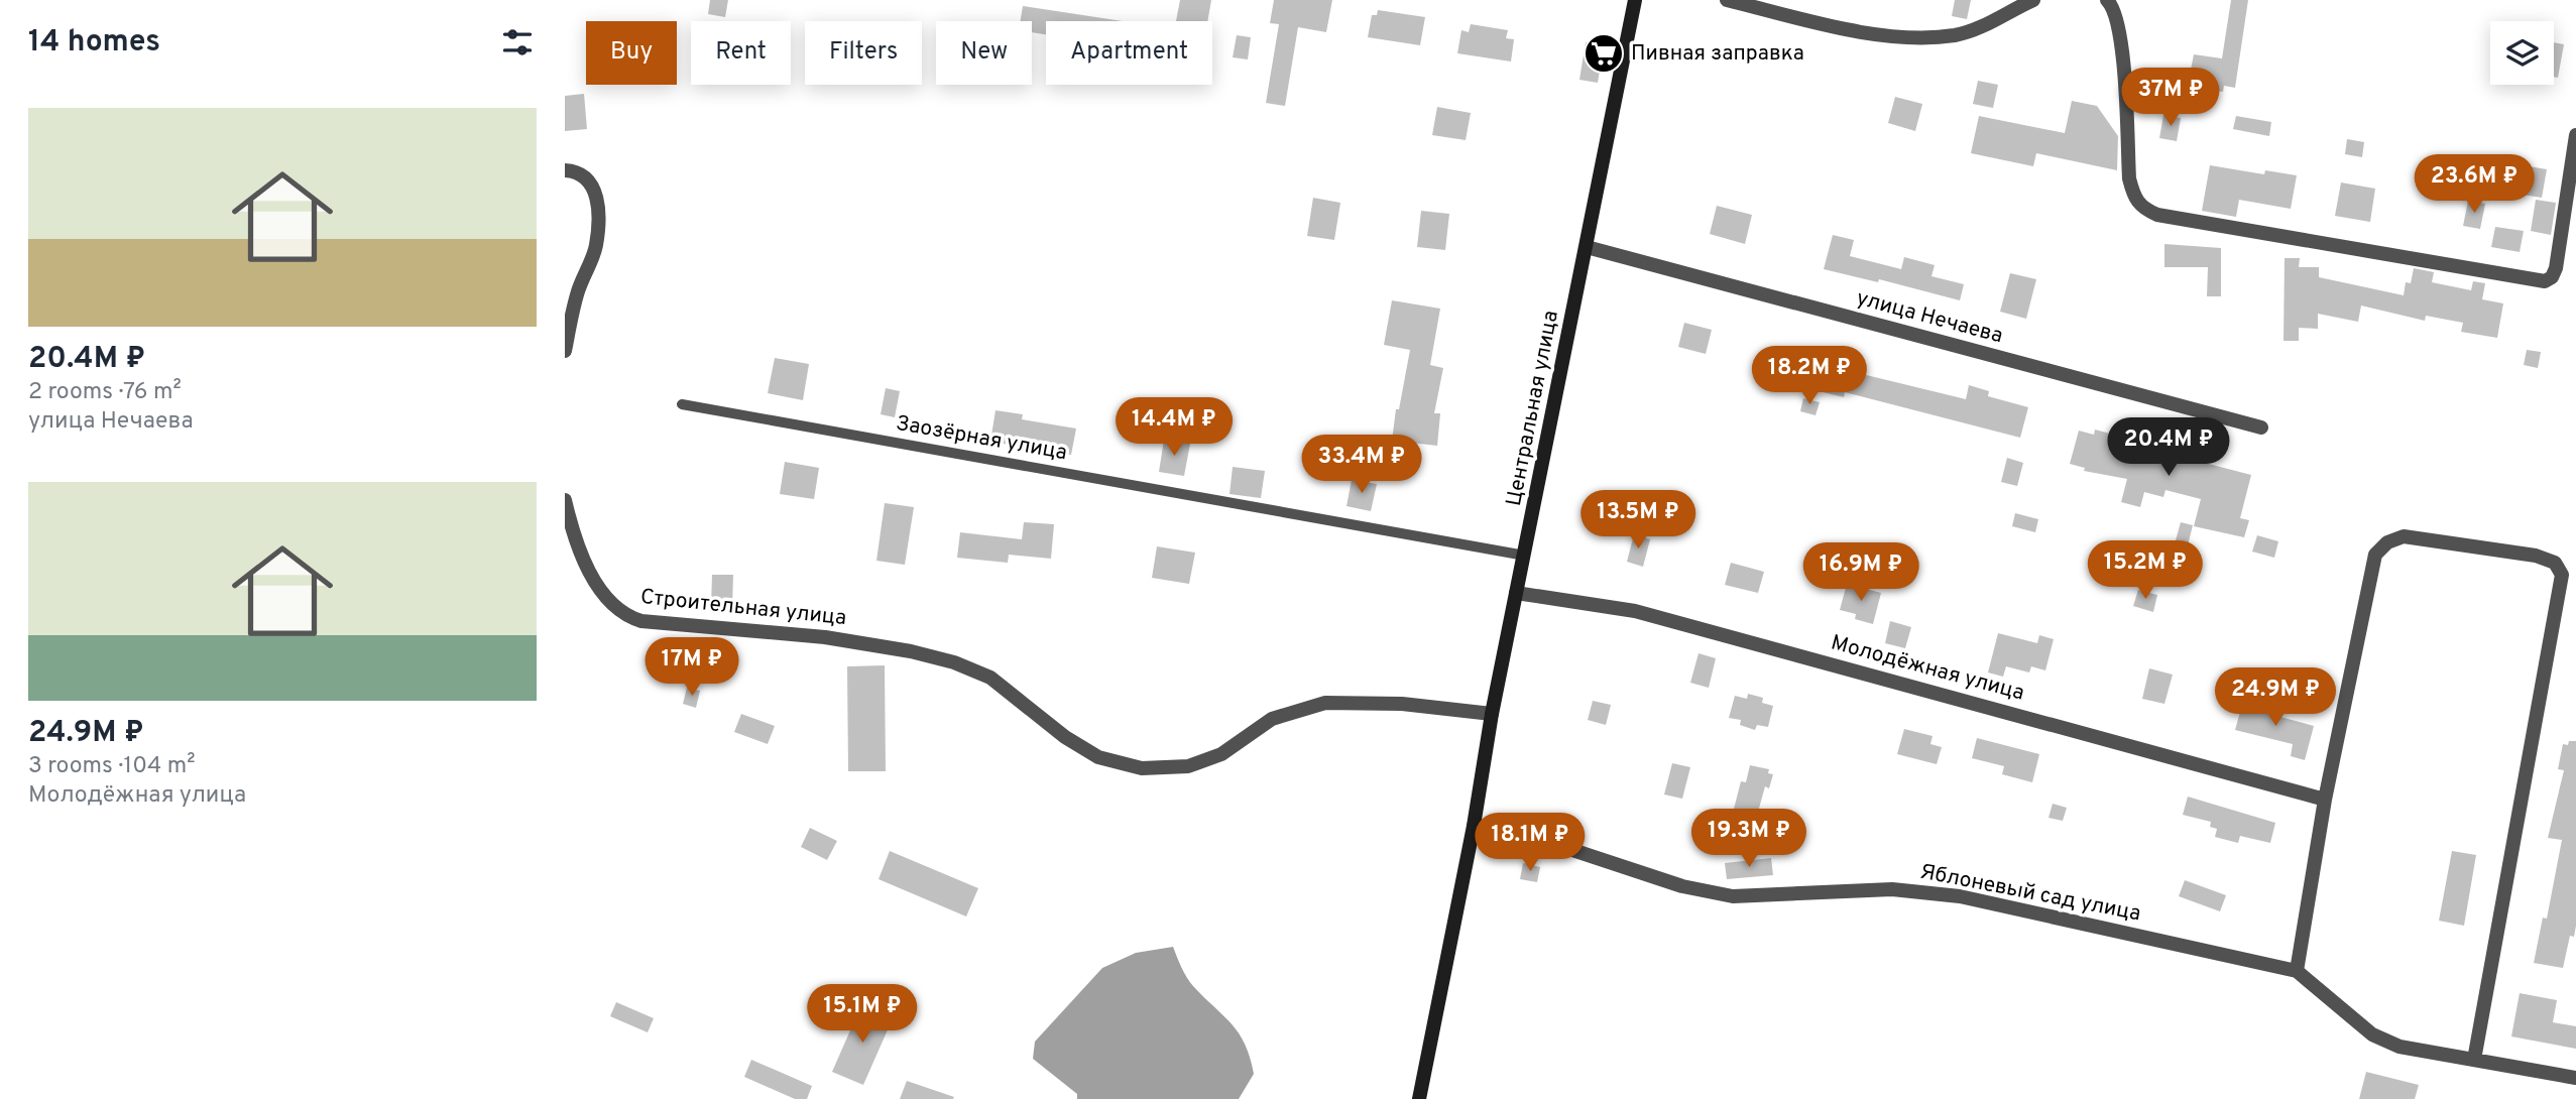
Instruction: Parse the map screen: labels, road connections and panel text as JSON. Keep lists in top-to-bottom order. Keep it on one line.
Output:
{"streets":{"street":["улица Нечаева","Центральная улица","Строительная улица","Молодёжная улица","Яблоневый сад улица"],"lane":["Заозёрная улица"]},"crossings":[["улица Нечаева","Центральная улица"],["Центральная улица","Заозёрная улица"],["Центральная улица","Строительная улица"],["Центральная улица","Молодёжная улица"],["Центральная улица","Яблоневый сад улица"]],"places":{"supermarket":["Пивная заправка"]},"page":{"heading":"14 homes","chip":["Buy","Rent","Filters","New","Apartment"],"price":["37M ₽","23.6M ₽","18.2M ₽","14.4M ₽","20.4M ₽","33.4M ₽","13.5M ₽","15.2M ₽","16.9M ₽","17M ₽","24.9M ₽","19.3M ₽","18.1M ₽","15.1M ₽"],"list":[{"name":"20.4M ₽","note":"2 rooms · 76 m² · улица Нечаева"},{"name":"24.9M ₽","note":"3 rooms · 104 m² · Молодёжная улица"}]}}
